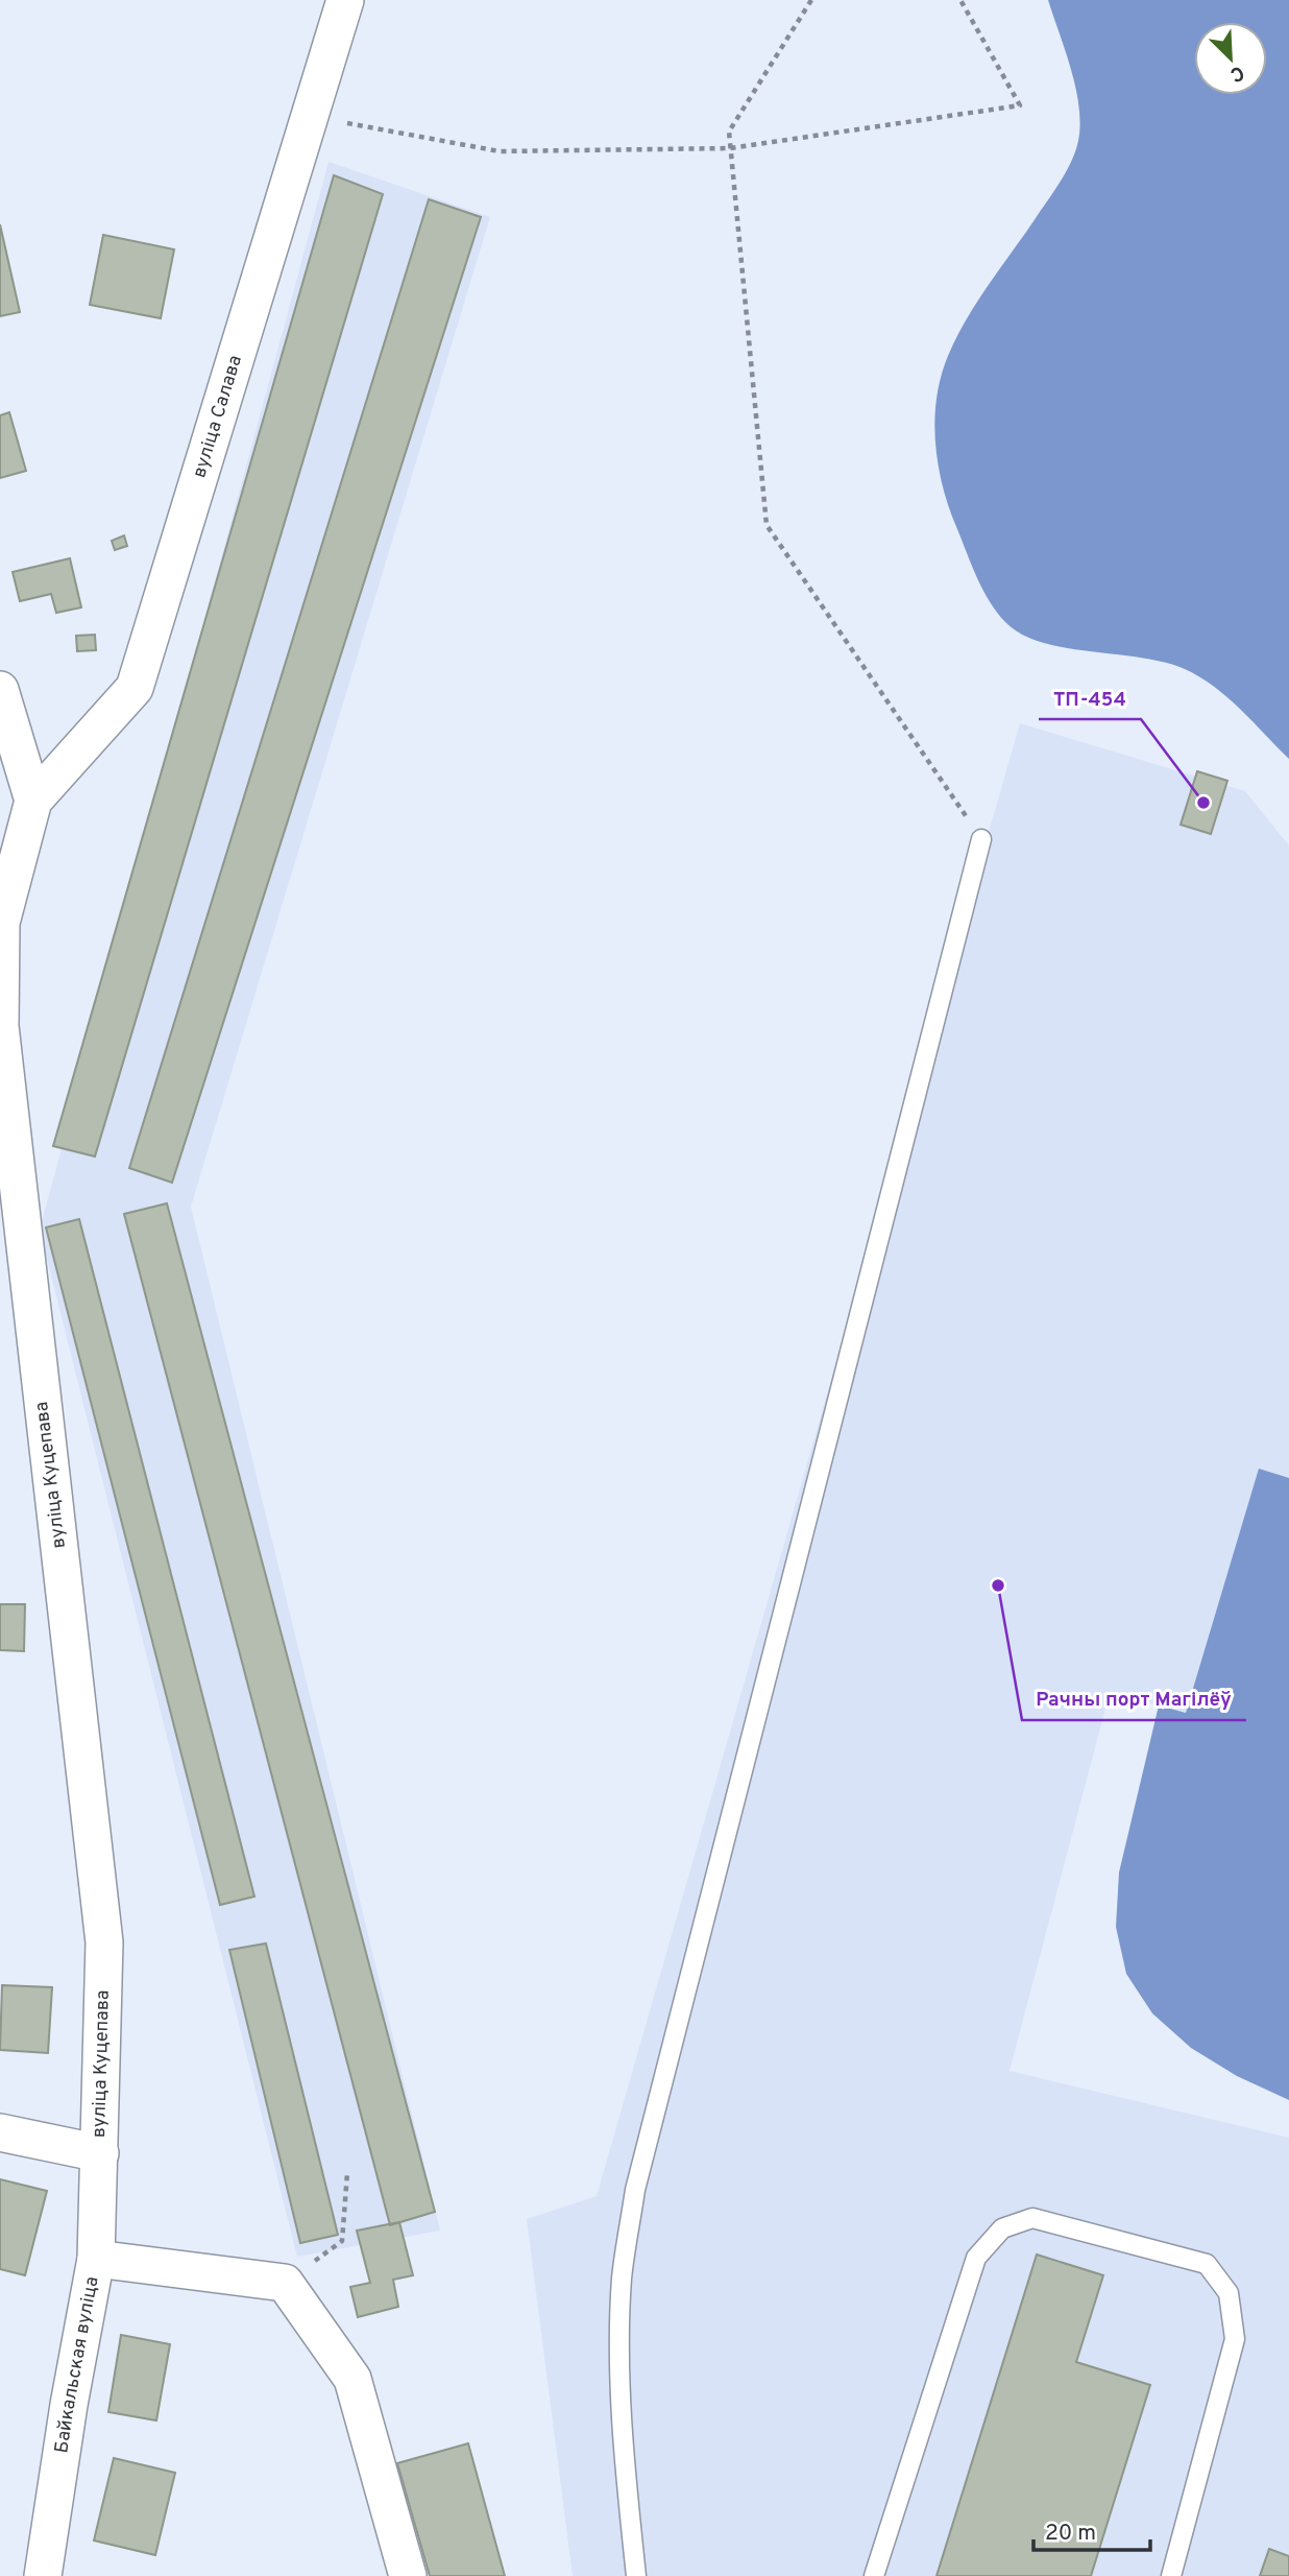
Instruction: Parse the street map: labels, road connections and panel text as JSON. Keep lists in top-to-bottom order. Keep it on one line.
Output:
{"streets":{"street":["вуліца Салава","вуліца Куцепава","Байкальская вуліца"]},"crossings":[["вуліца Салава","вуліца Куцепава"],["вуліца Куцепава","Байкальская вуліца"]],"places":["ТП-454","Рачны порт Магілёў"],"scale_bar":"20 m","north":"bottom right"}
